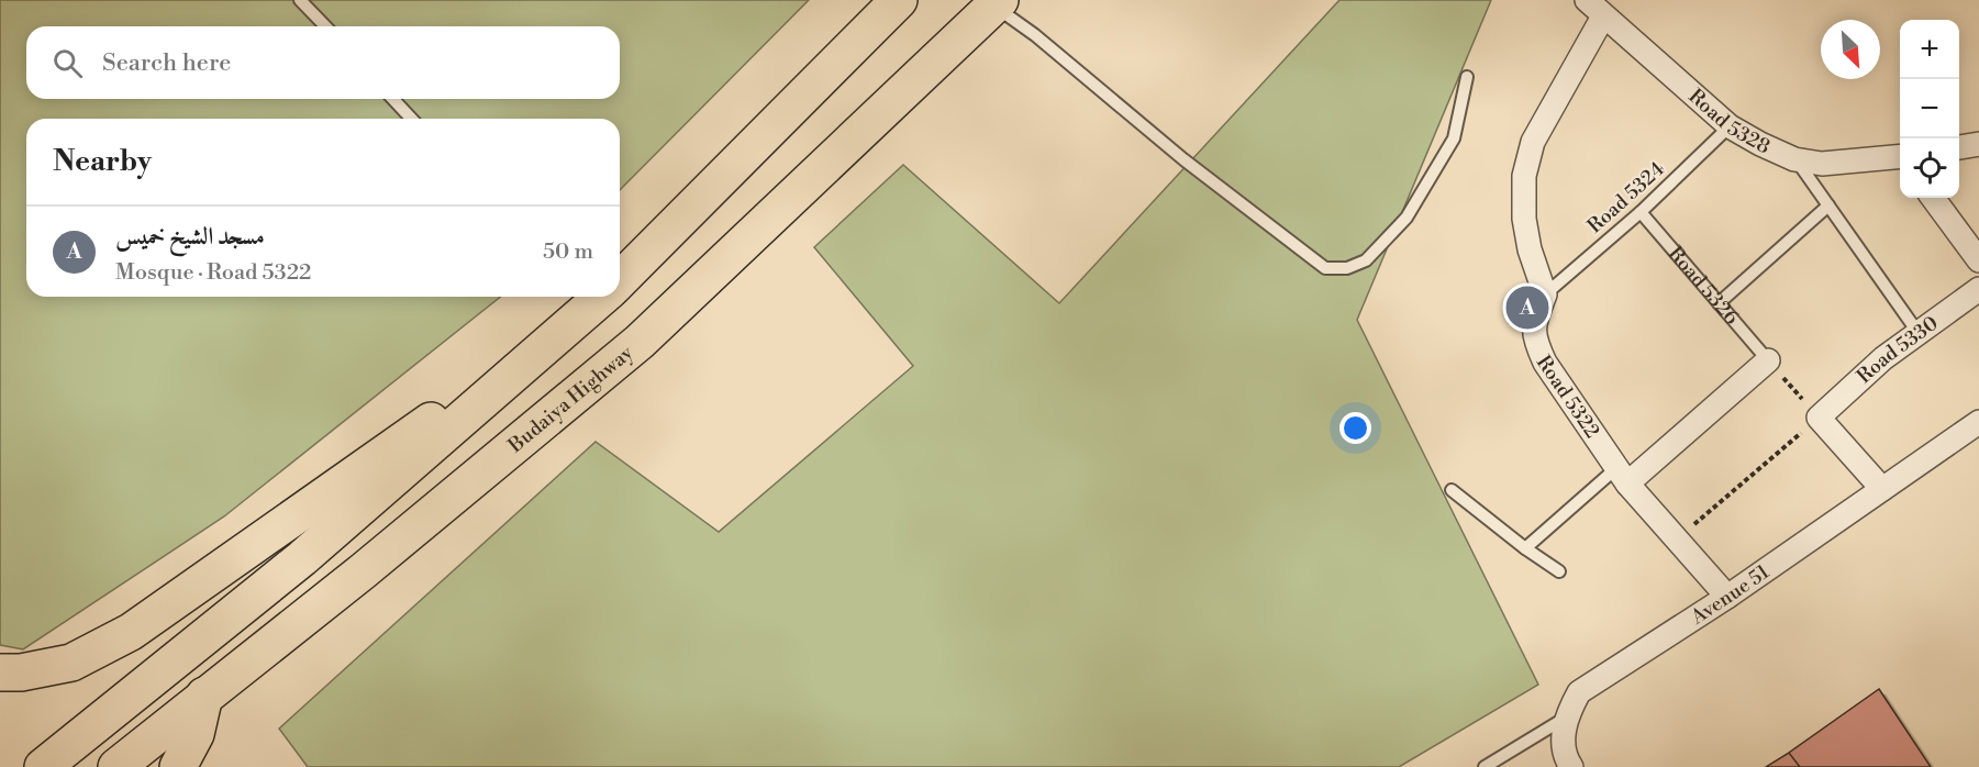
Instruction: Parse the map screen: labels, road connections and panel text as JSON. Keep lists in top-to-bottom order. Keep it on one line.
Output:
{"streets":{"main road":["Budaiya Highway"],"street":["Road 5328","Road 5330","Road 5322","Avenue 51"],"lane":["Road 5324","Road 5326"]},"crossings":[["Road 5328","Road 5324"],["Road 5324","Road 5326"],["Road 5324","Road 5322"],["Road 5322","Avenue 51"]],"north":"bottom right","page":{"map_buttons":["+","−"],"search":"Search here","heading":"Nearby","list":[{"mark":"A","name":"مسجد الشيخ خميس","note":"Mosque · Road 5322","value":"50 m"}],"pins":"A"}}
